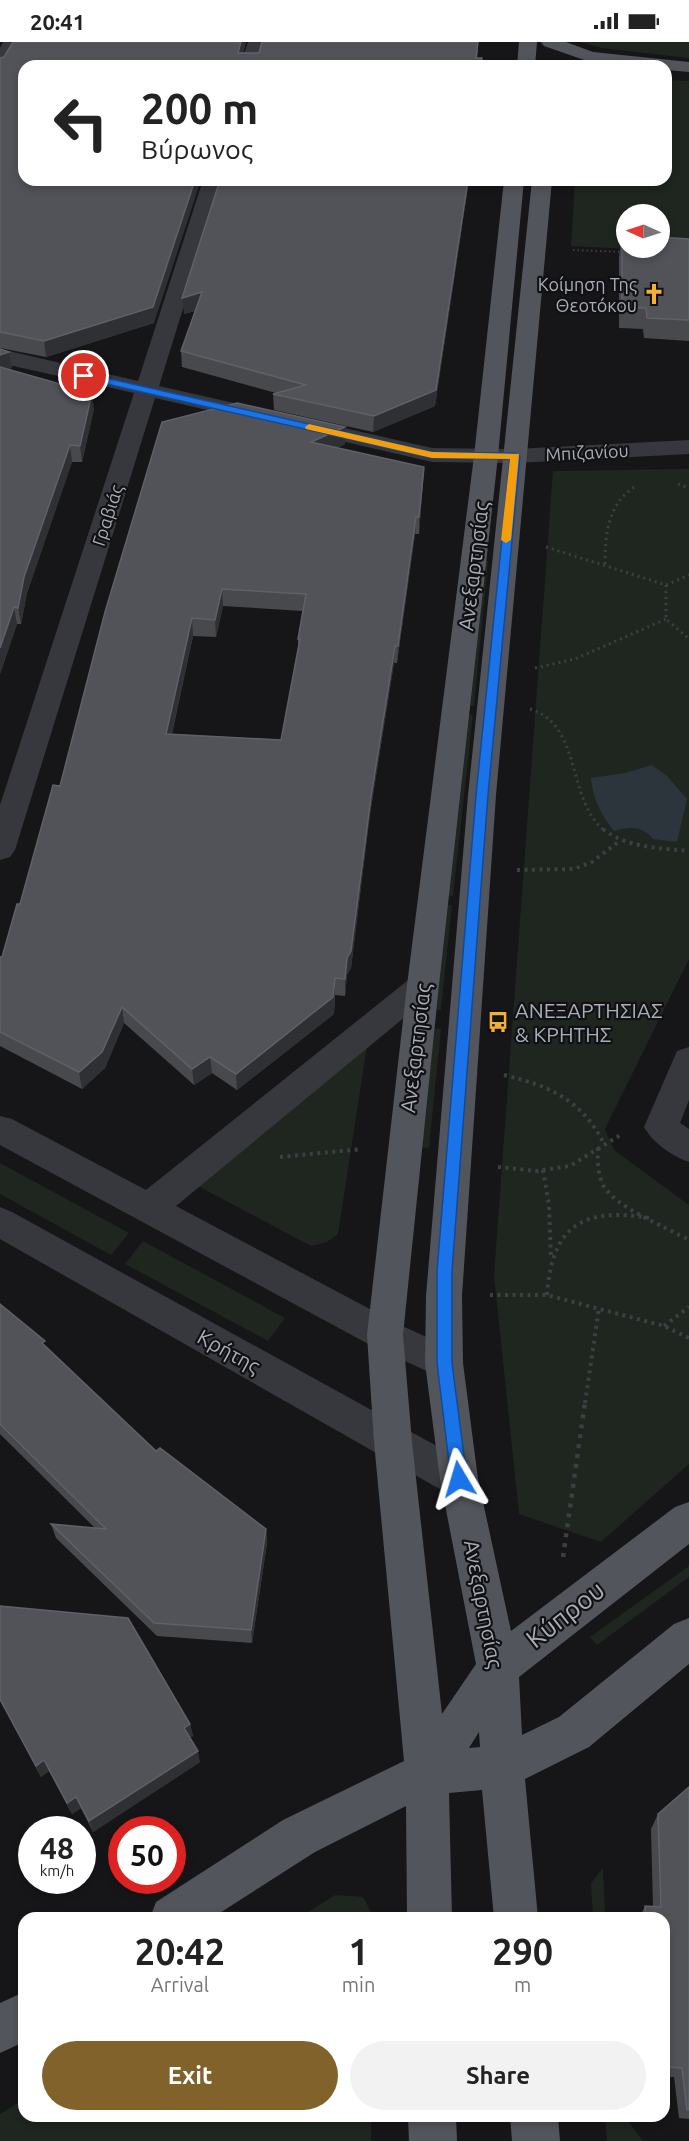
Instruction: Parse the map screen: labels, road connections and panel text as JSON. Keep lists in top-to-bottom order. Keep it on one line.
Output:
{"streets":{"main road":["Ανεξαρτησίας","Κύπρου"],"street":["Μπιζανίου","Γραβιάς","Κρήτης"]},"crossings":[["Μπιζανίου","Γραβιάς"],["Μπιζανίου","Ανεξαρτησίας"],["Ανεξαρτησίας","Κρήτης"],["Ανεξαρτησίας","Κύπρου"]],"places":{"church":["Κοίμηση Της Θεοτόκου"],"bus stop":["ΑΝΕΞΑΡΤΗΣΙΑΣ & ΚΡΗΤΗΣ"]},"north":"left","page":{"status":"20:41","turn":["200 m","Βύρωνος"],"speed":"48 km/h","limit":"50","eta":["20:42","Arrival","1","min","290","m"],"buttons":["Exit","Share"]}}
